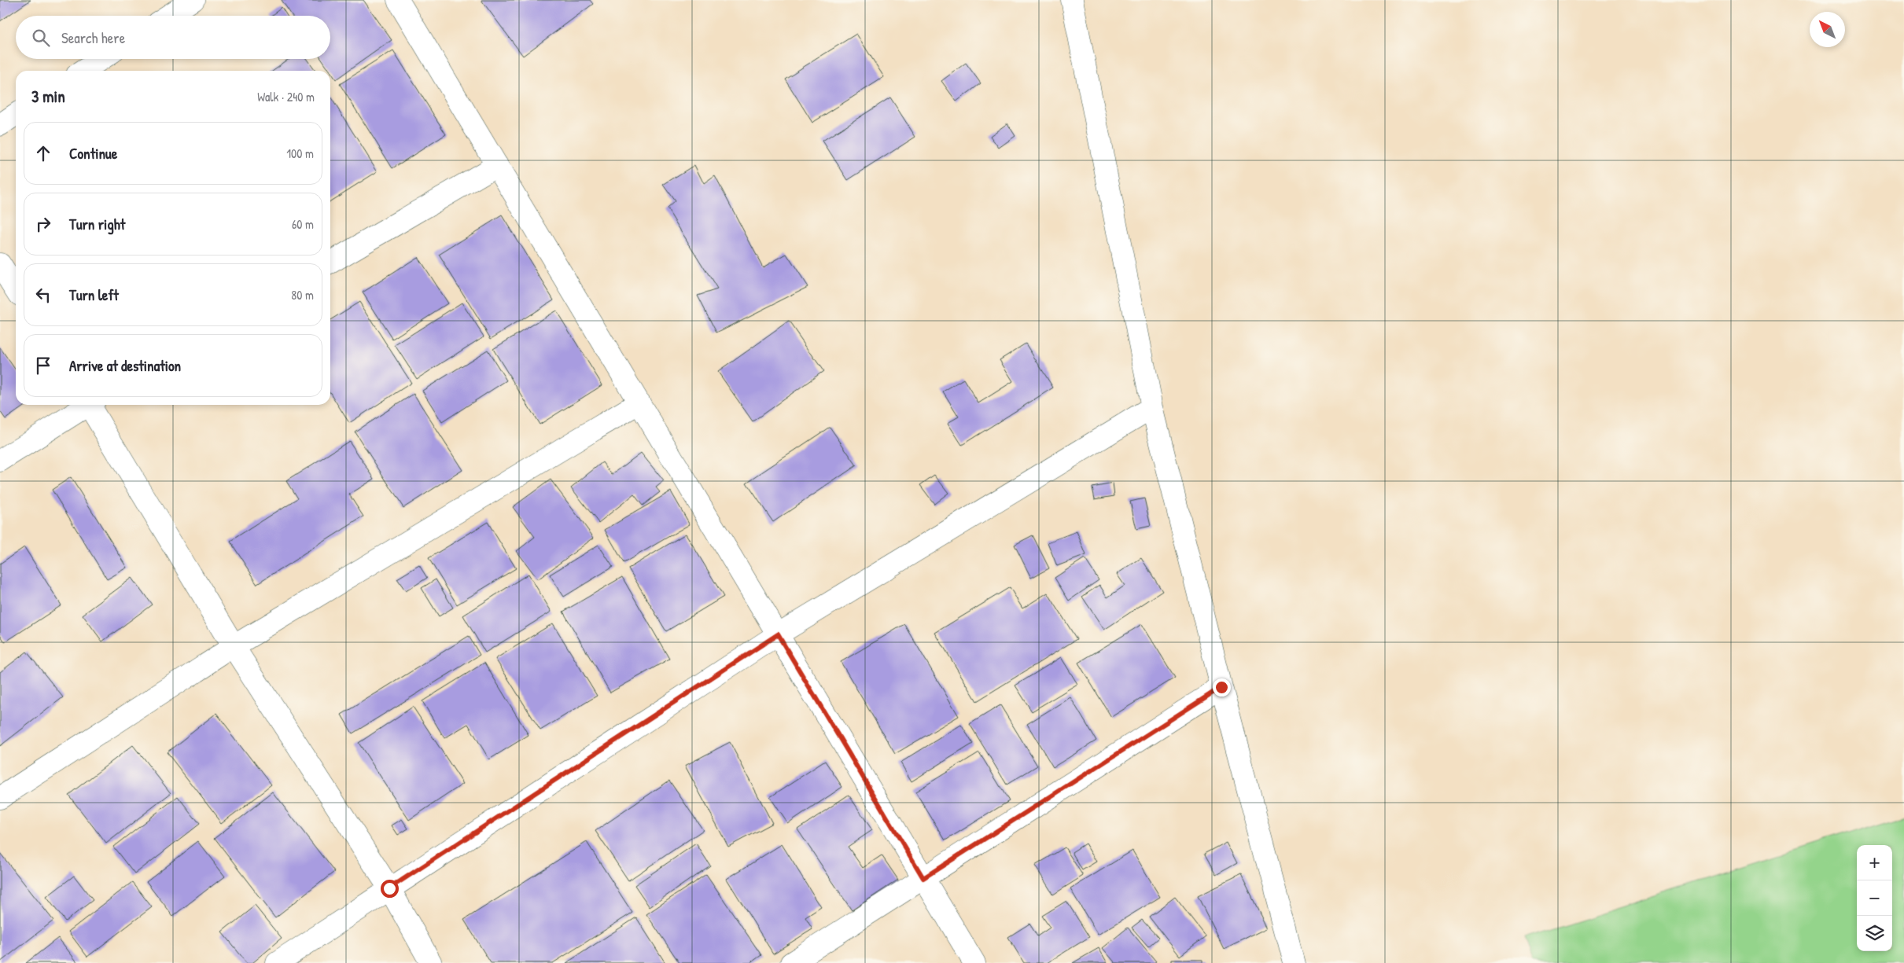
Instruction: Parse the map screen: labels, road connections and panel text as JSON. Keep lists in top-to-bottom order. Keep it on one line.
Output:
{"north":"top left","page":{"search":"Search here","heading":["3 min","Walk · 240 m"],"list":[["Continue","100 m"],["Turn right","60 m"],["Turn left","80 m"],"Arrive at destination"],"map_buttons":["+","−"]}}
